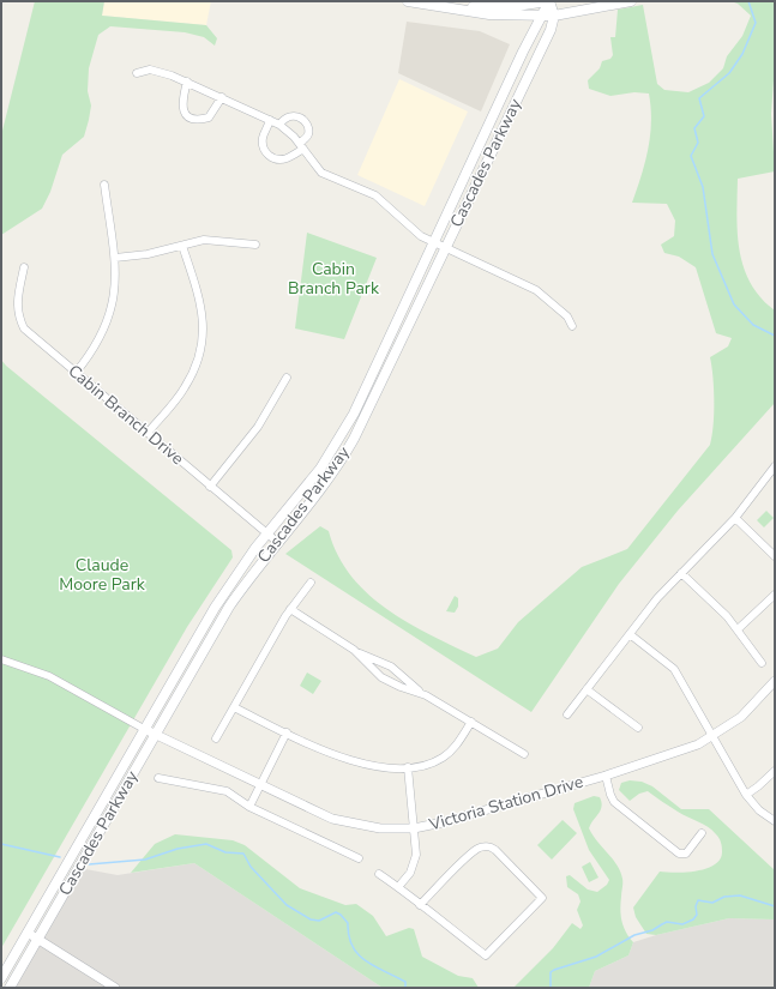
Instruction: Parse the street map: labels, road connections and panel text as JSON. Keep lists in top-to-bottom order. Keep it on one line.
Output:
{"streets":{"main road":["Cascades Parkway"],"street":["Cabin Branch Drive","Victoria Station Drive"]},"crossings":[["Cascades Parkway","Cabin Branch Drive"],["Cascades Parkway","Victoria Station Drive"]],"parks":["Cabin Branch Park","Claude Moore Park"]}
